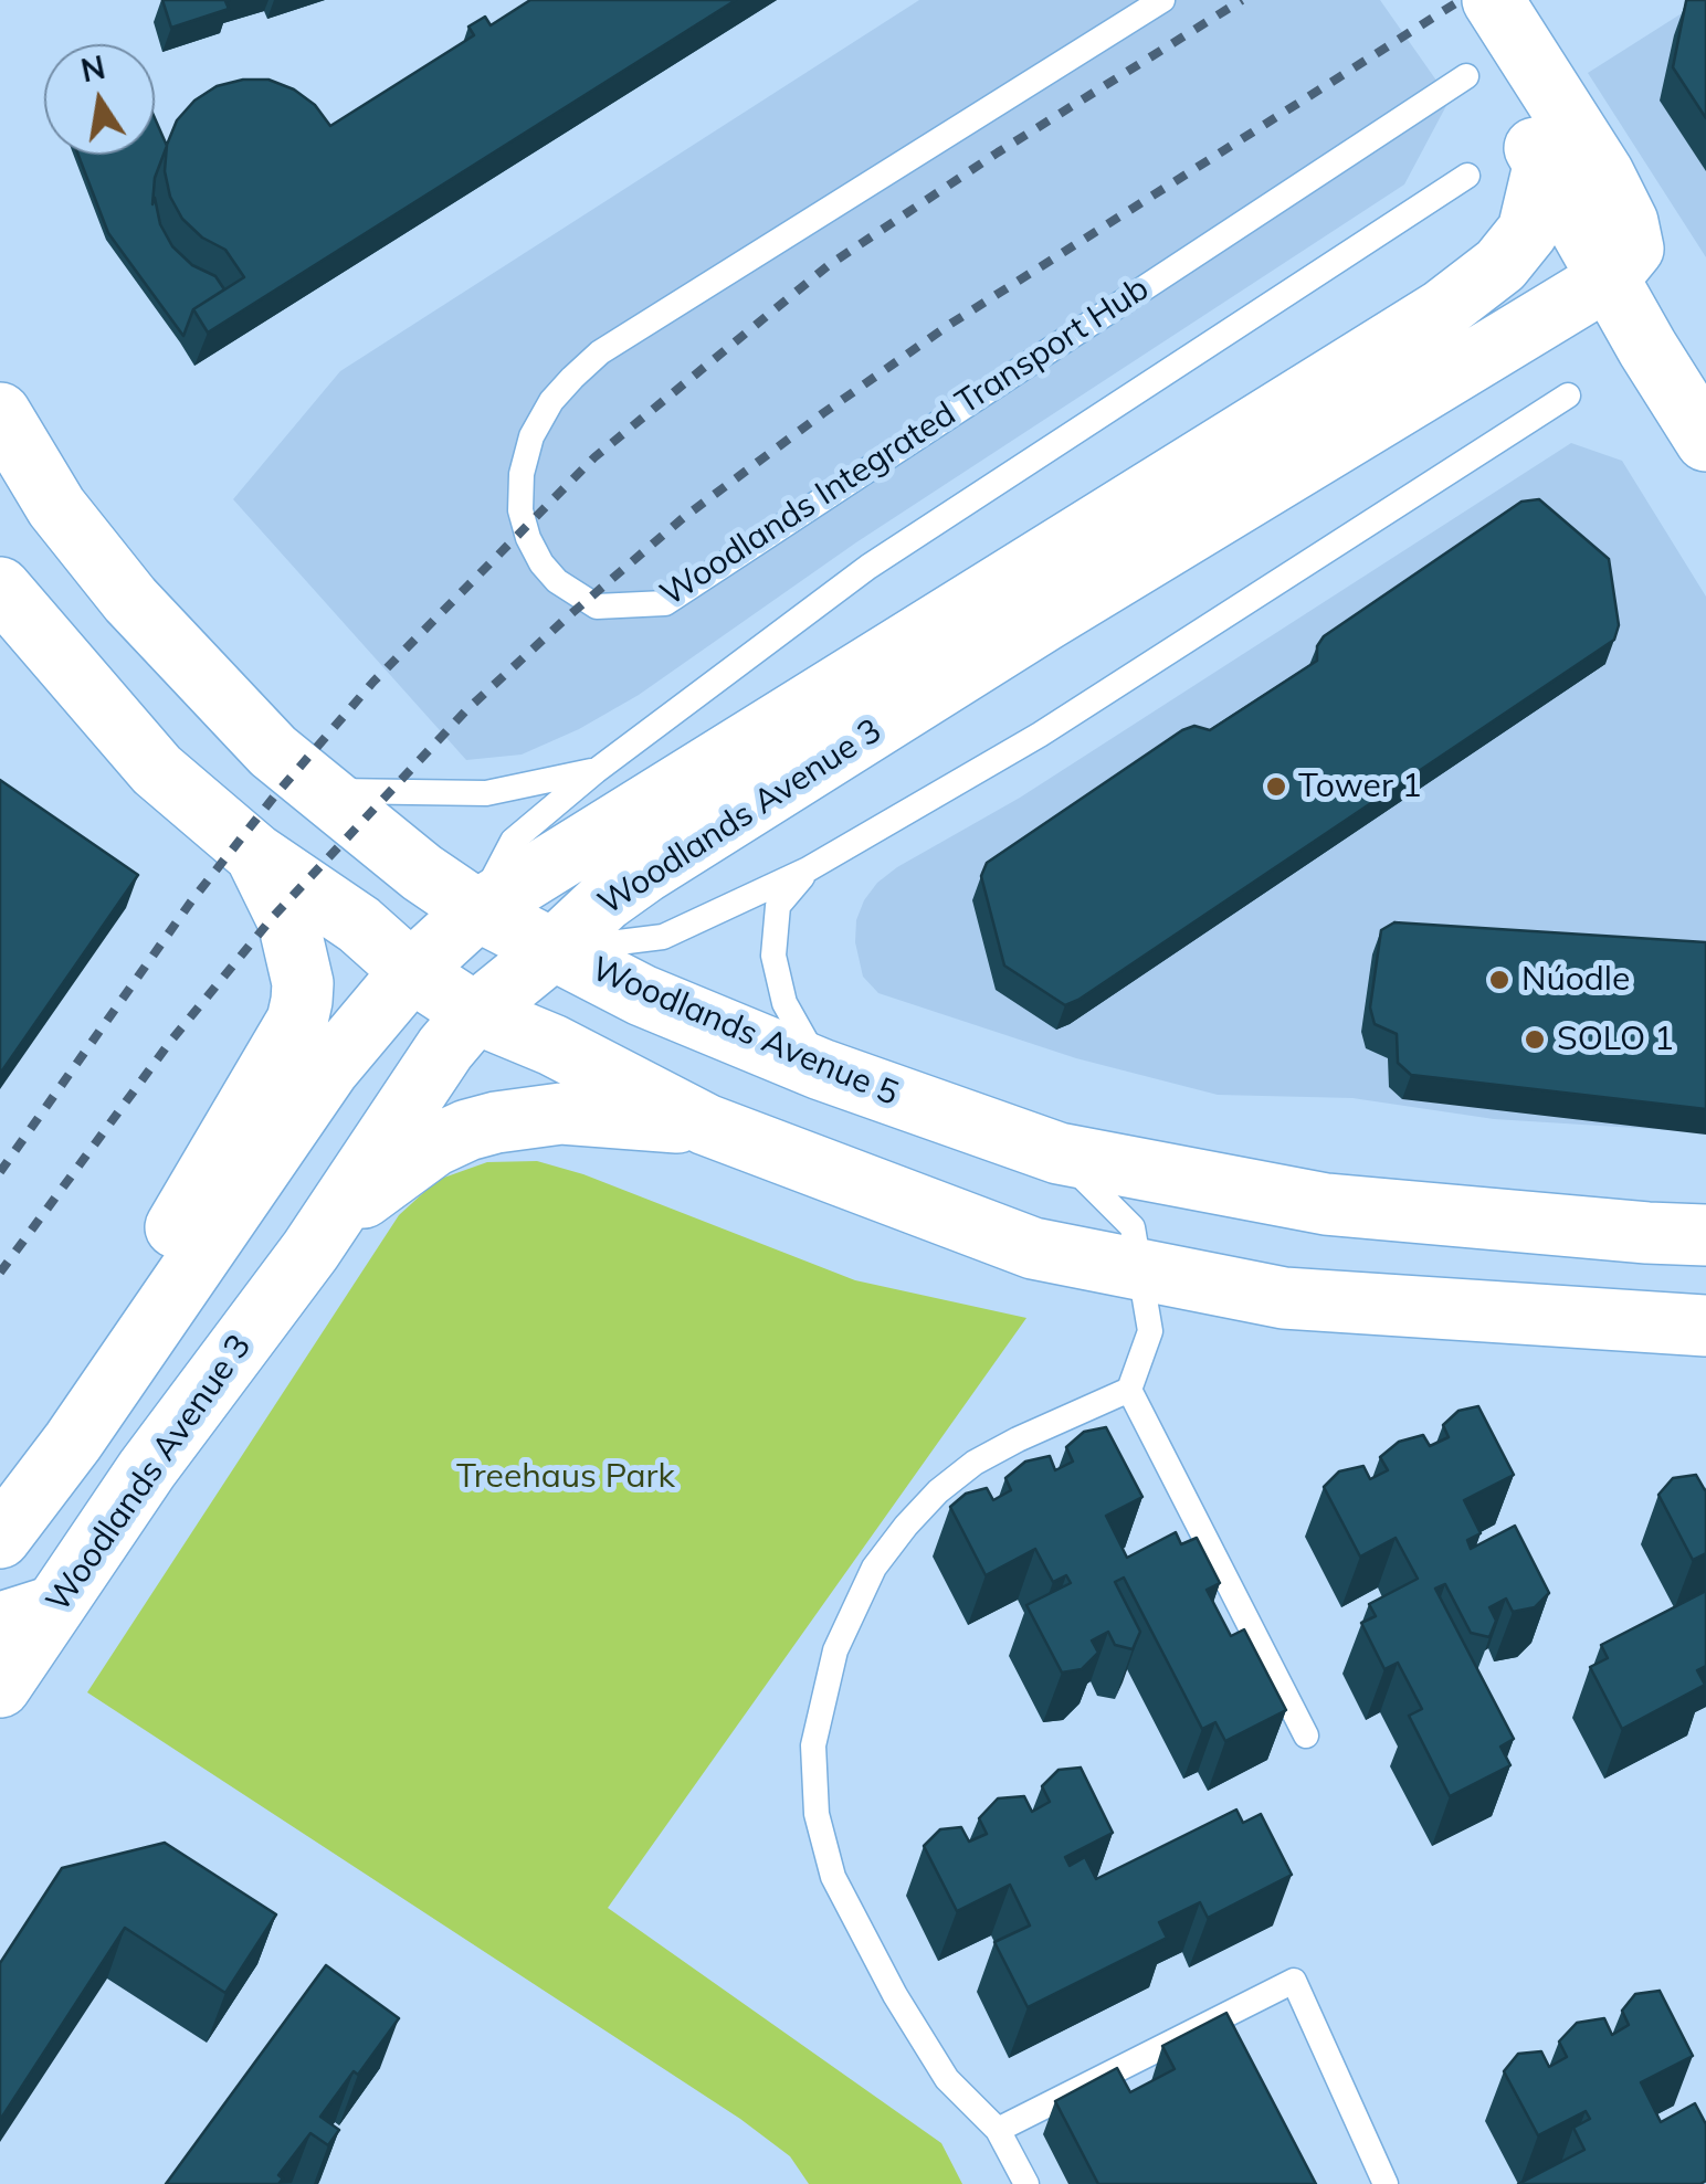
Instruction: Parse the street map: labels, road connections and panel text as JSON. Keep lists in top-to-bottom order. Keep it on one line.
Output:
{"streets":{"main road":["Woodlands Avenue 3","Woodlands Avenue 5"],"lane":["Woodlands Integrated Transport Hub"]},"crossings":[["Woodlands Avenue 3","Woodlands Avenue 5"]],"parks":["Treehaus Park"],"places":["Tower 1","Núodle","SOLO 1"],"north":"top"}
